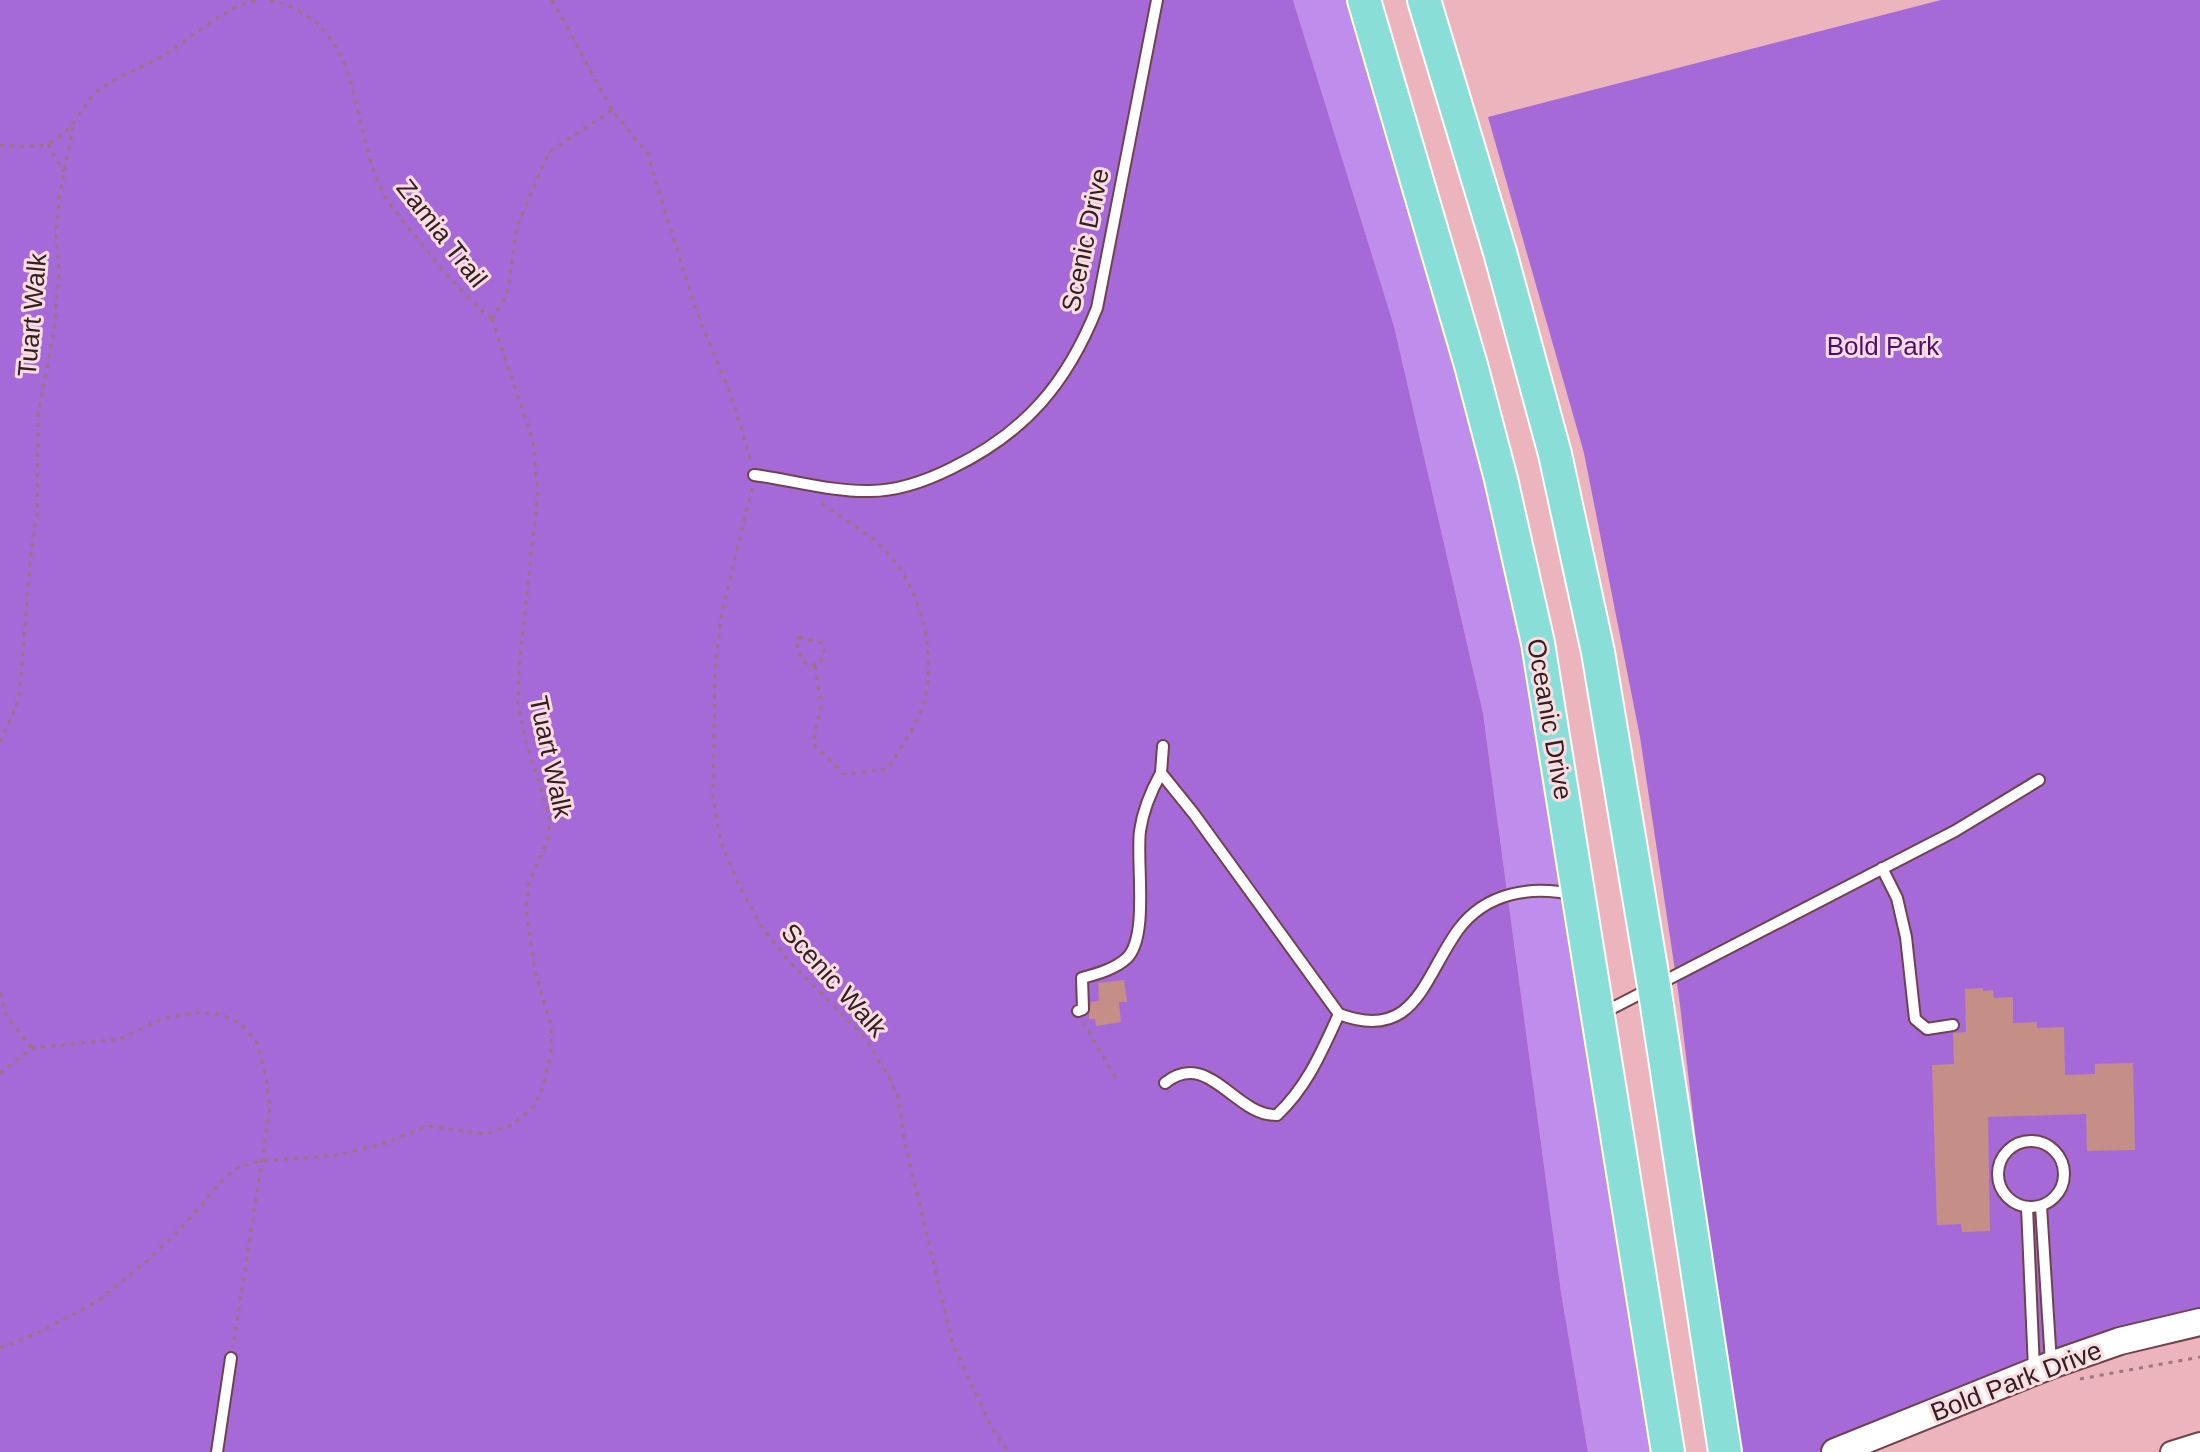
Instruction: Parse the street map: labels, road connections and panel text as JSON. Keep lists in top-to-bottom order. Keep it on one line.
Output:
{"streets":{"main road":["Oceanic Drive"],"street":["Bold Park Drive"],"lane":["Scenic Drive"],"path":["Zamia Trail","Tuart Walk","Scenic Walk"]},"crossings":[["Zamia Trail","Tuart Walk"],["Scenic Drive","Scenic Walk"]],"parks":["Bold Park"]}
